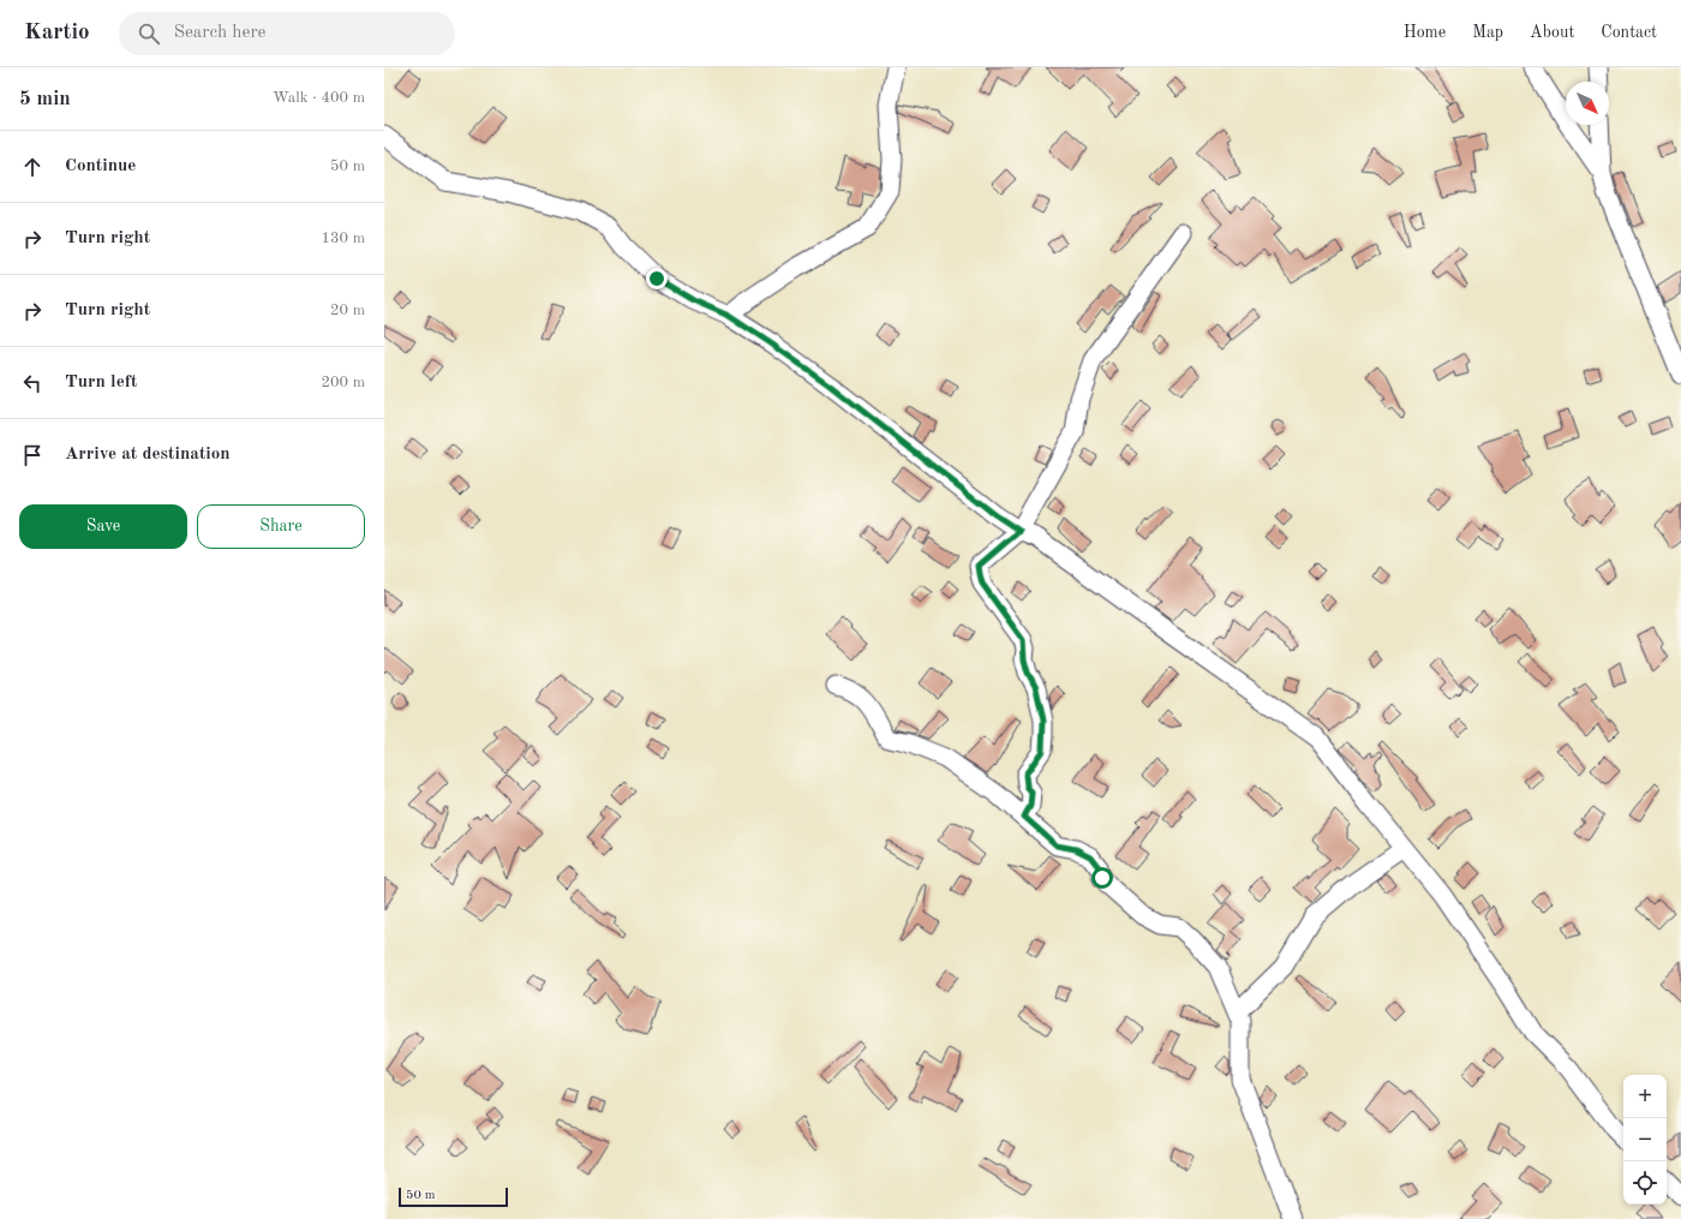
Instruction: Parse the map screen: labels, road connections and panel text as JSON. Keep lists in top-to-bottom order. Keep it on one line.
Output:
{"scale_bar":"50 m","north":"bottom right","page":{"header":"Kartio","search":"Search here","nav":["Home","Map","About","Contact"],"heading":["5 min","Walk · 400 m"],"list":[["Continue","50 m"],["Turn right","130 m"],["Turn right","20 m"],["Turn left","200 m"],"Arrive at destination"],"buttons":["Save","Share"],"map_buttons":["+","−"],"scale":"50 m"}}
